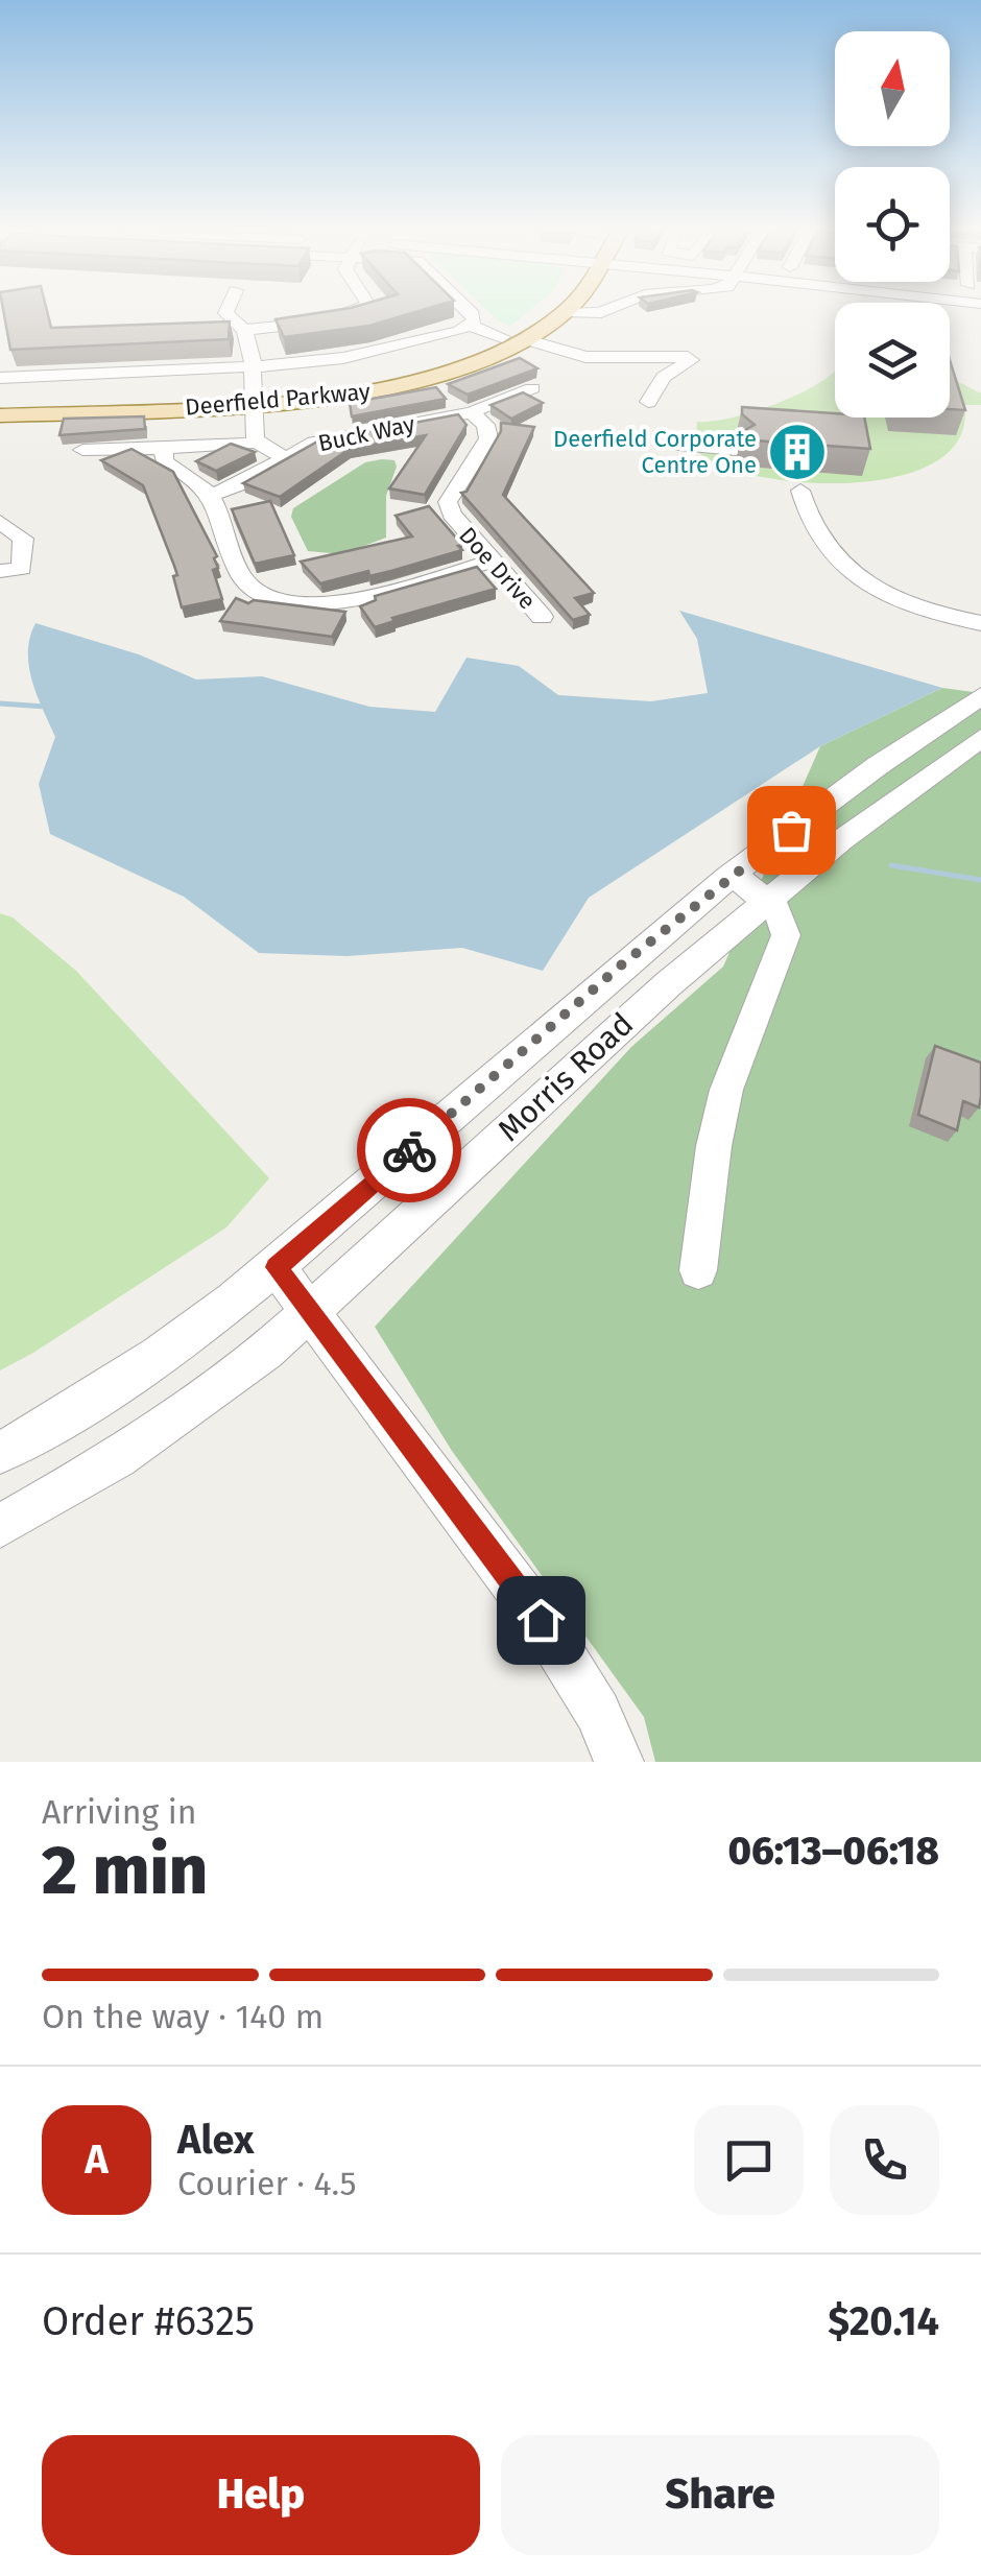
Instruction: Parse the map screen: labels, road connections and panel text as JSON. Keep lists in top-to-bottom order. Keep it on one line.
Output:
{"streets":{"main road":["Deerfield Parkway"],"street":["Buck Way","Doe Drive","Morris Road"]},"crossings":[["Buck Way","Doe Drive"]],"places":{"building":["Deerfield Corporate Centre One"]},"north":"top","page":{"heading":["2 min","Arriving in","06:13–06:18"],"panel":["Alex","Courier · 4.5","Order #6325","$20.14"],"bar":"On the way · 140 m","round":"A","buttons":["Help","Share"]}}
